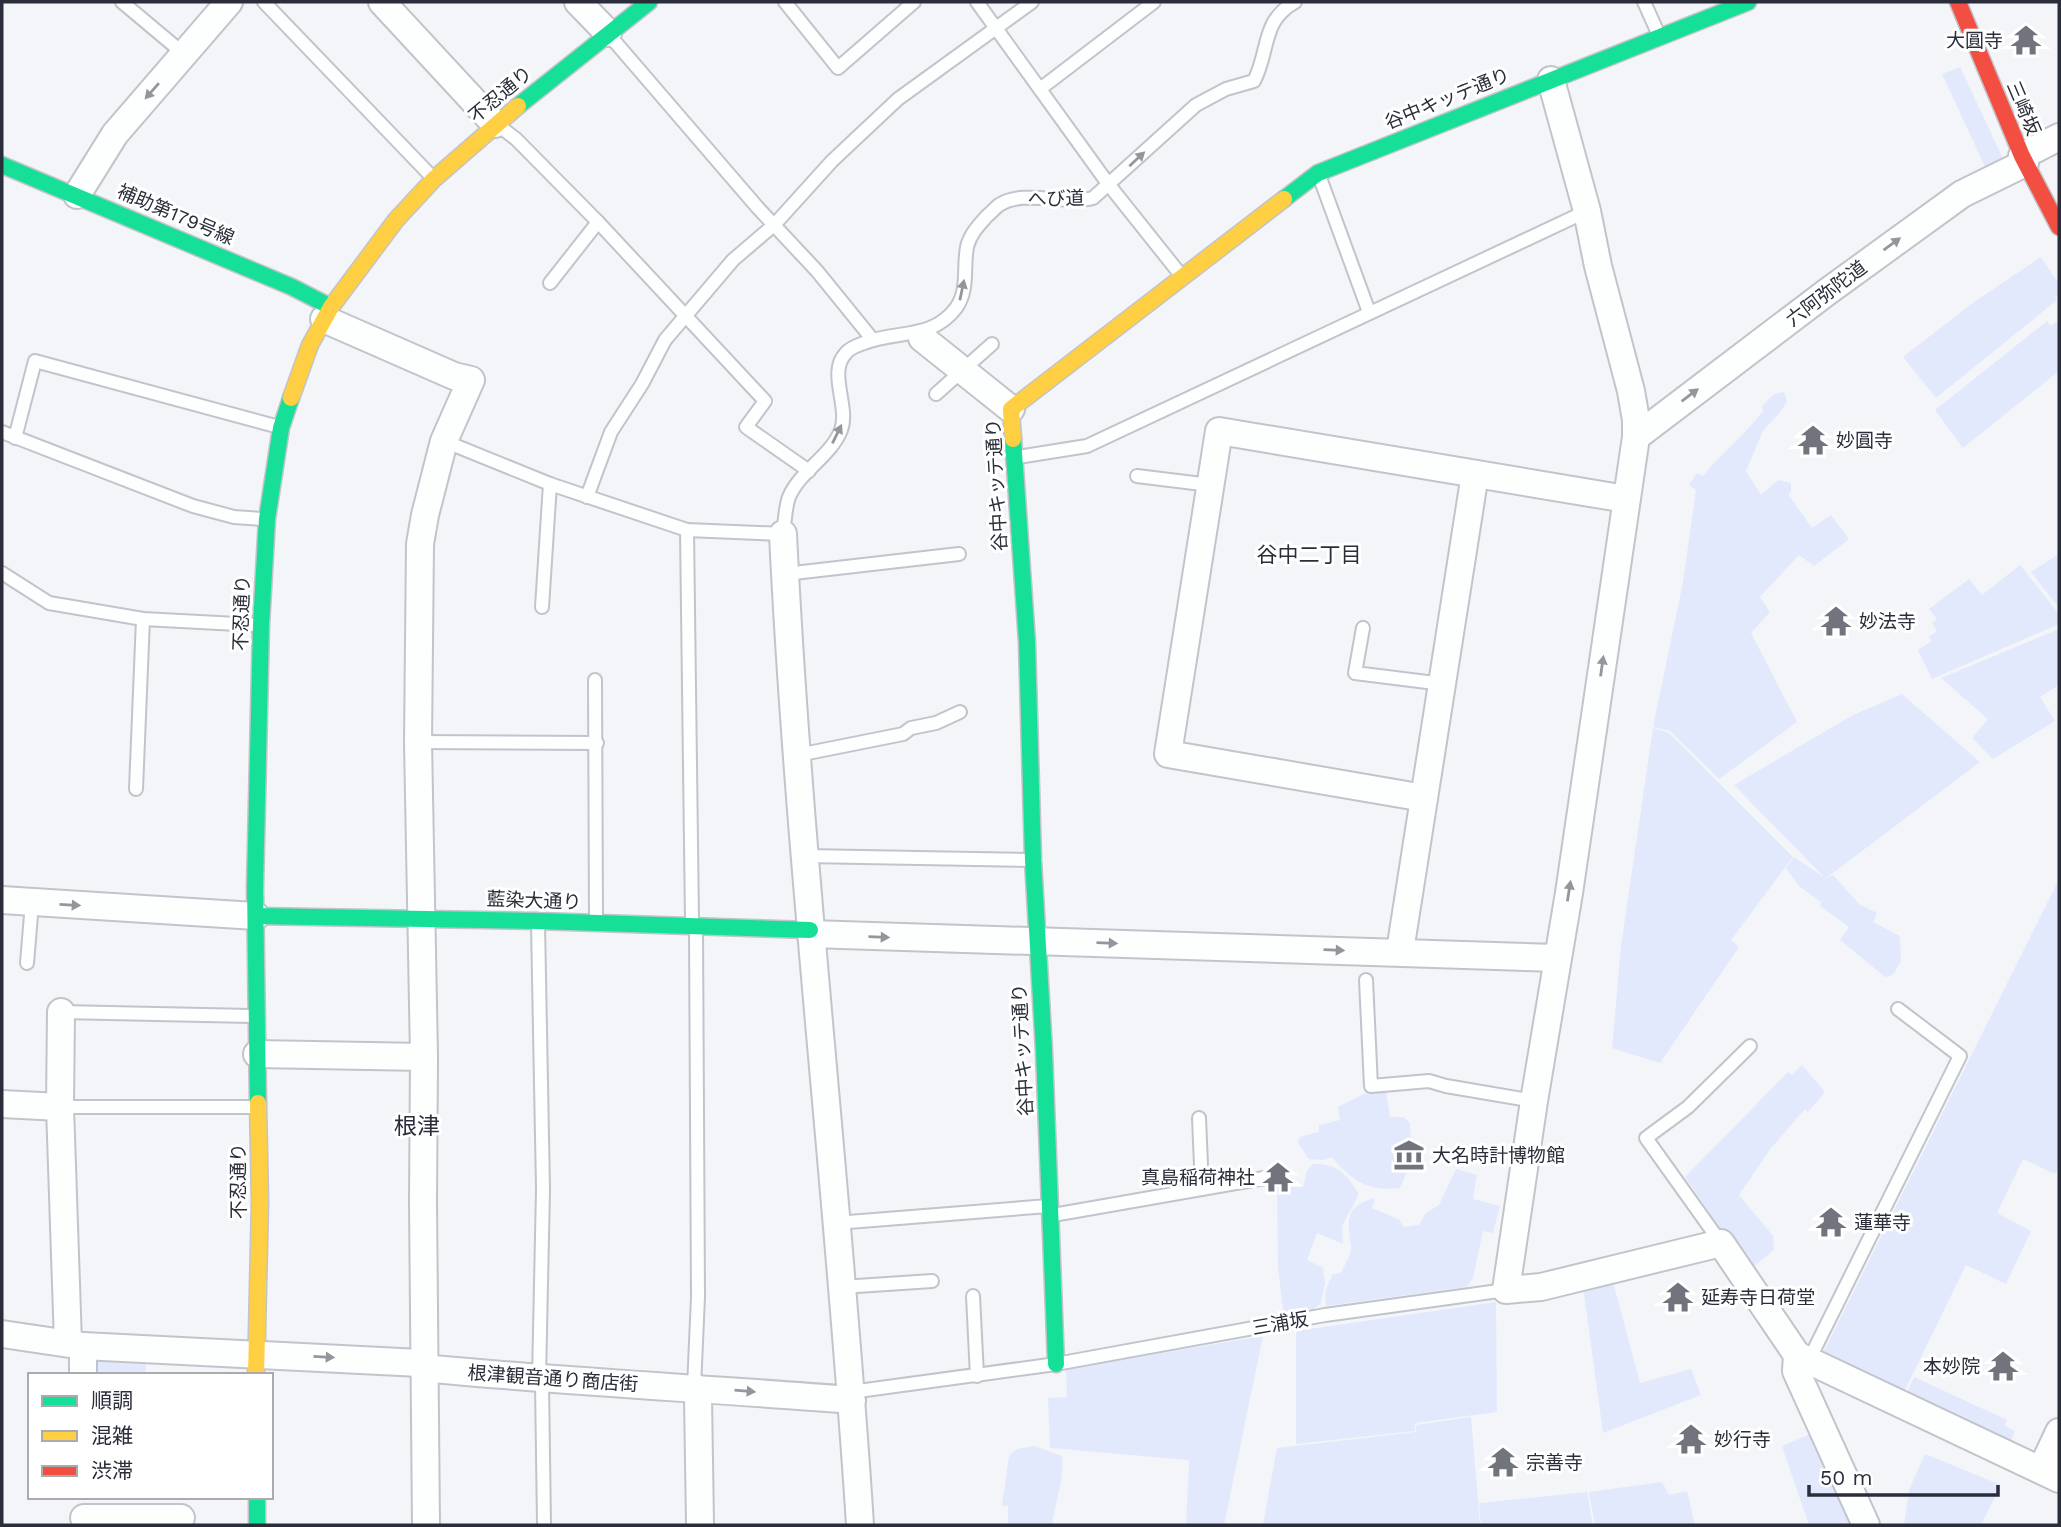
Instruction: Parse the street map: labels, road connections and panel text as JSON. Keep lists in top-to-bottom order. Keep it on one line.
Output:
{"streets":{"street":["不忍通り","谷中キッテ通り","三崎坂","補助第179号線","六阿弥陀道","藍染大通り","根津観音通り商店街"],"lane":["へび道","三浦坂"]},"crossings":[["不忍通り","補助第179号線"],["不忍通り","藍染大通り"],["不忍通り","根津観音通り商店街"],["谷中キッテ通り","三浦坂"],["三崎坂","六阿弥陀道"],["三浦坂","根津観音通り商店街"]],"one_way":["へび道","六阿弥陀道","根津観音通り商店街"],"districts":["谷中二丁目","根津"],"places":{"temple":["大圓寺","妙圓寺","妙法寺","真島稲荷神社","蓮華寺","延寿寺日荷堂","本妙院","妙行寺","宗善寺"],"museum":["大名時計博物館"]},"legend":["順調","混雑","渋滞"],"scale_bar":"50 m"}
